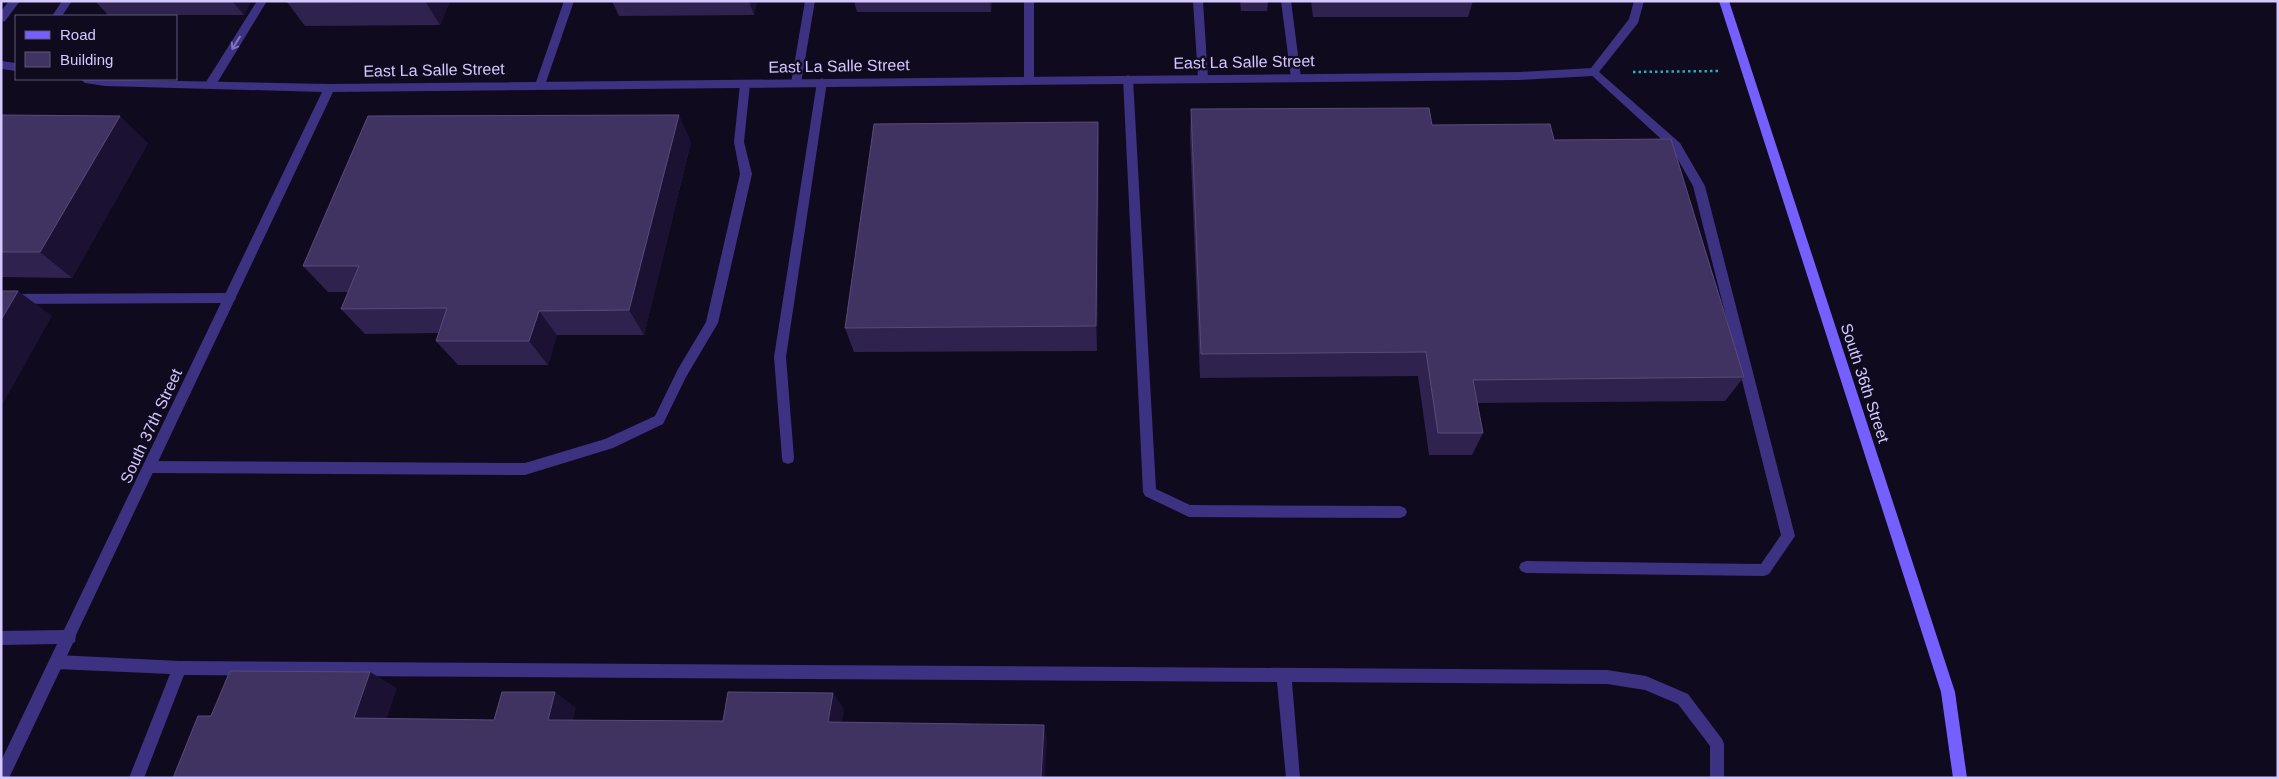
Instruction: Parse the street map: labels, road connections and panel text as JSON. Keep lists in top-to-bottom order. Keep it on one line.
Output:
{"streets":{"street":["East La Salle Street","South 36th Street","South 37th Street"]},"crossings":[["East La Salle Street","South 37th Street"]],"legend":["Road","Building"]}
